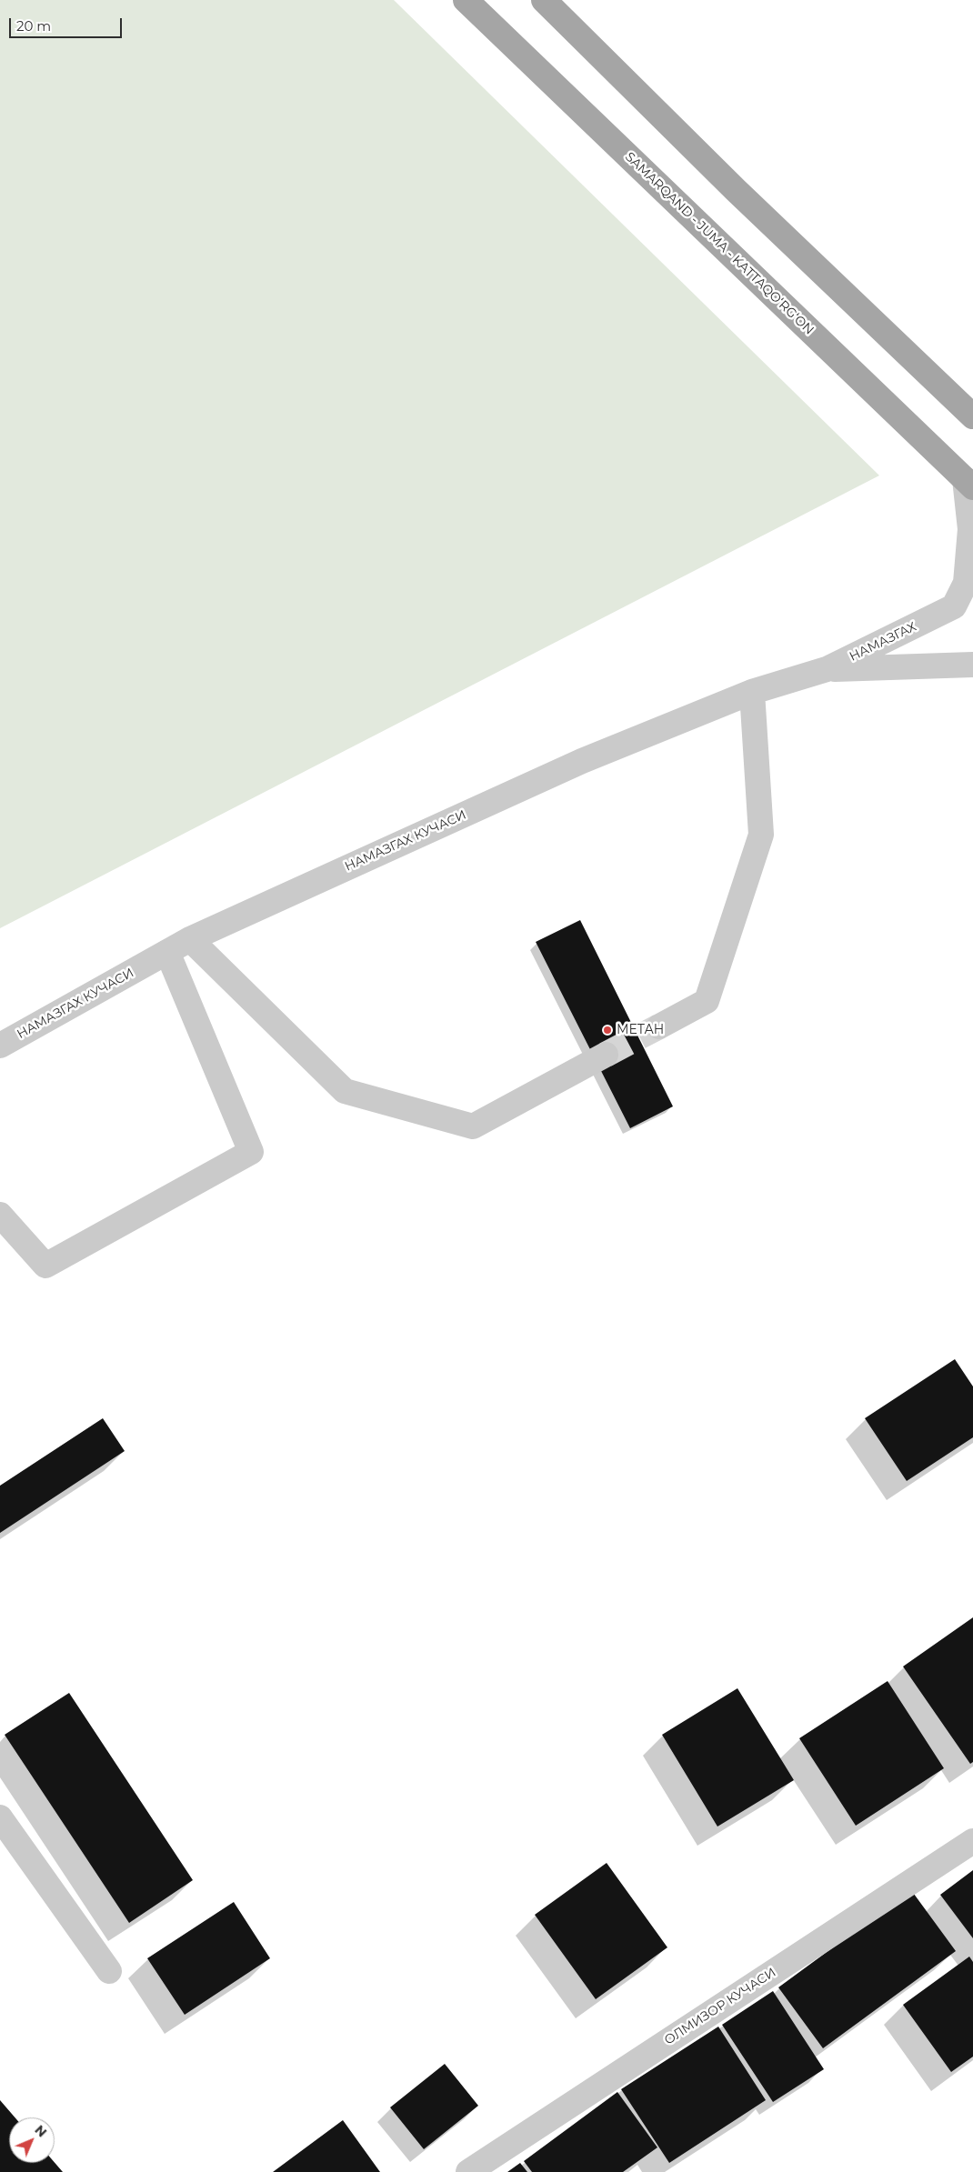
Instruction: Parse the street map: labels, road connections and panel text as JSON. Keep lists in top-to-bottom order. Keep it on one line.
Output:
{"streets":{"main road":["SAMARQAND - JUMA - KATTAQO‘RG‘ON"],"street":["НАМАЗГАХ","НАМАЗГАХ КУЧАСИ","ОЛМИЗОР КУЧАСИ"]},"crossings":[["SAMARQAND - JUMA - KATTAQO‘RG‘ON","НАМАЗГАХ"],["НАМАЗГАХ","НАМАЗГАХ КУЧАСИ"]],"places":["МЕТАН"],"scale_bar":"20 m","north":"top right"}
